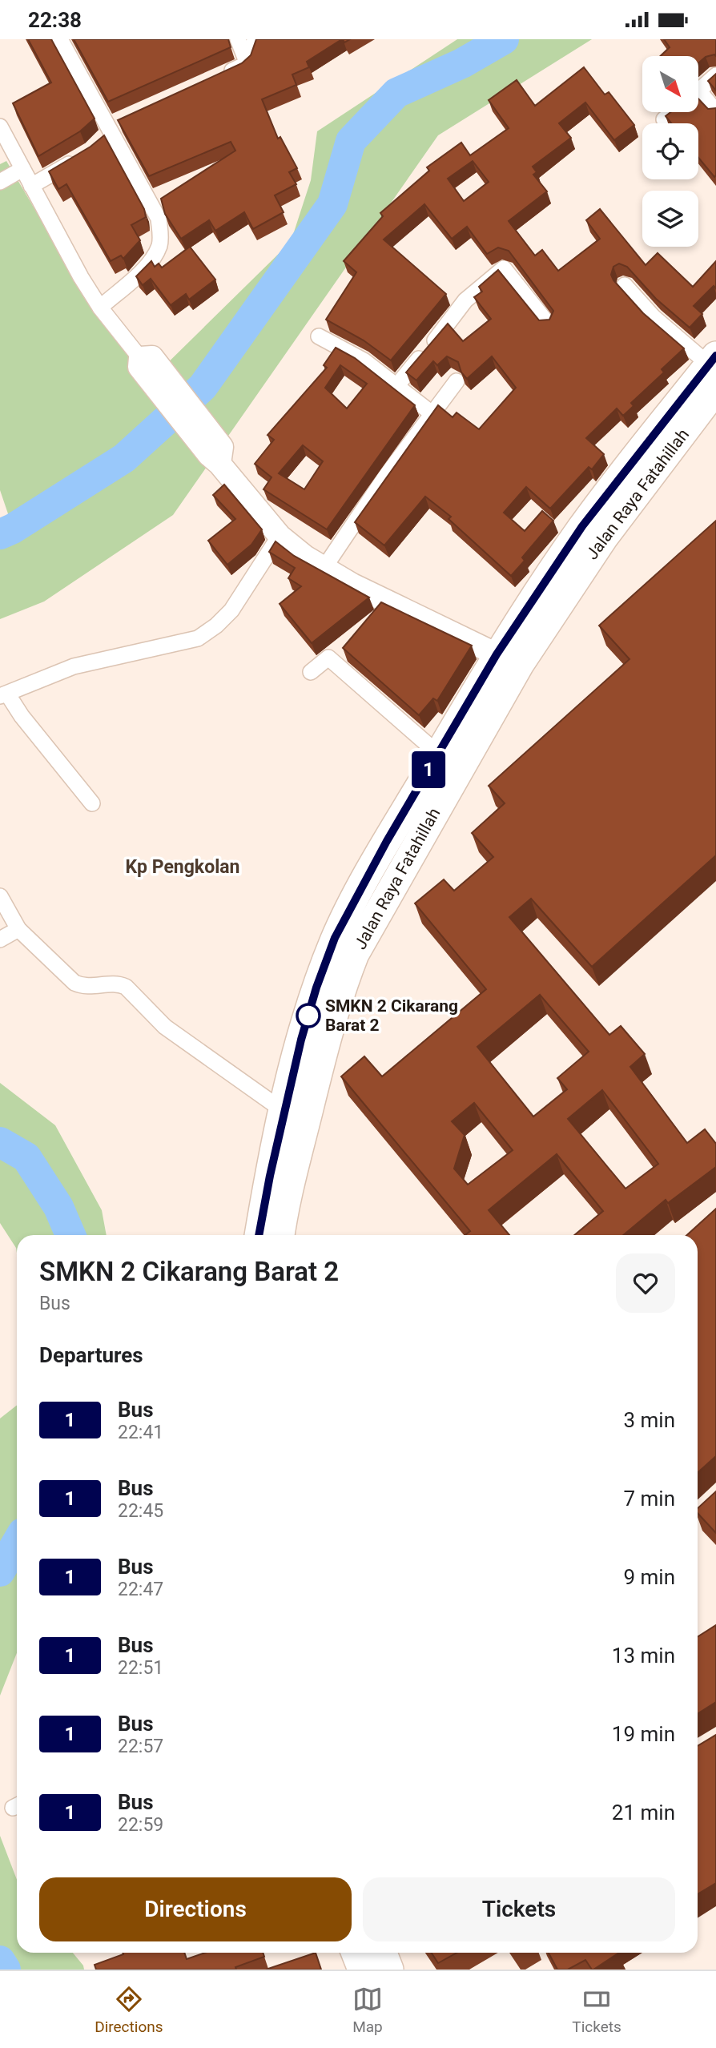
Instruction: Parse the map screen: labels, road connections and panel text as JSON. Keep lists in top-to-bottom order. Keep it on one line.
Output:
{"streets":{"highway":["Jalan Raya Fatahillah"]},"districts":["Kp Pengkolan"],"places":["SMKN 2 Cikarang Barat 2"],"lines":["bus line 1"],"north":"bottom right","page":{"status":"22:38","on_map":"1","heading":[["SMKN 2 Cikarang Barat 2","Bus"],"Departures"],"list":[{"mark":"1","name":"Bus","note":"22:41","value":"3 min"},{"mark":"1","name":"Bus","note":"22:45","value":"7 min"},{"mark":"1","name":"Bus","note":"22:47","value":"9 min"},{"mark":"1","name":"Bus","note":"22:51","value":"13 min"},{"mark":"1","name":"Bus","note":"22:57","value":"19 min"},{"mark":"1","name":"Bus","note":"22:59","value":"21 min"}],"buttons":["Directions","Tickets"],"tabs":["Directions","Map","Tickets"]}}
